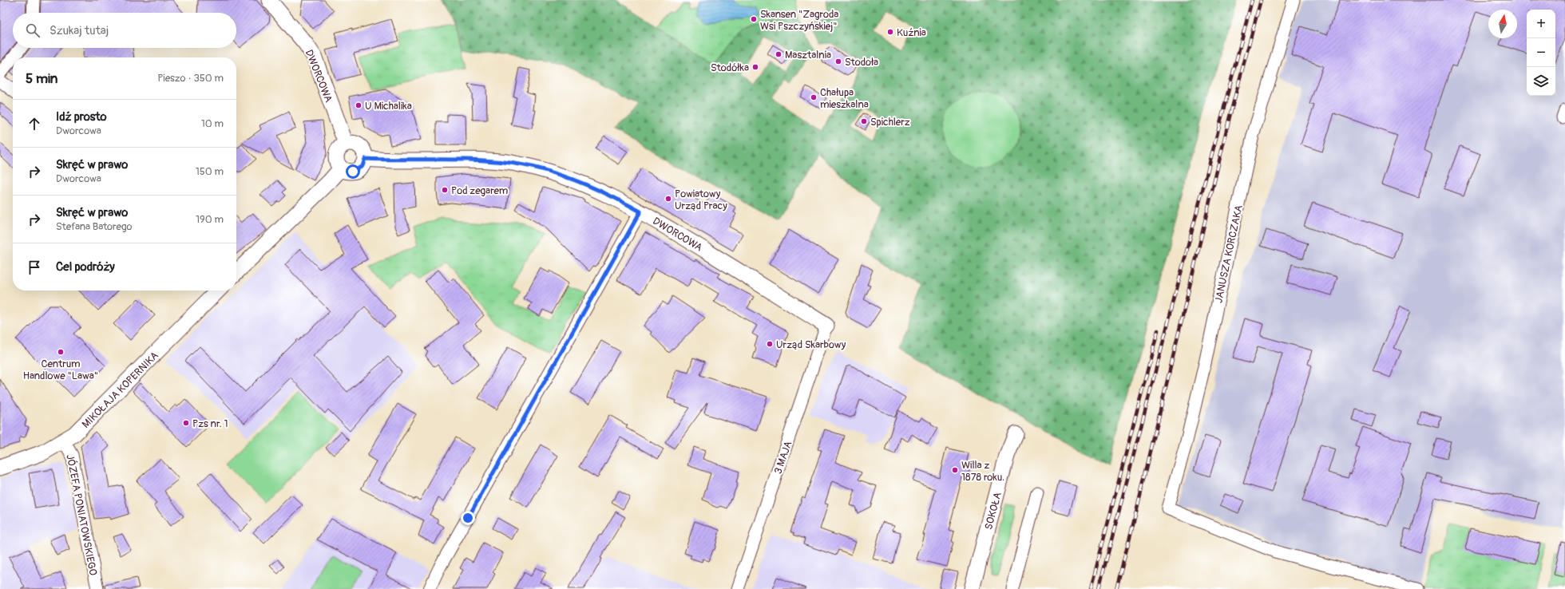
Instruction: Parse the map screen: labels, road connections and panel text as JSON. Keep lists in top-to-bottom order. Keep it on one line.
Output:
{"streets":{"street":["DWORCOWA","JANUSZA KORCZAKA","MIKOŁAJA KOPERNIKA","3 MAJA","SOKOŁA","JÓZEFA PONIATOWSKIEGO"]},"crossings":[["DWORCOWA","3 MAJA"],["MIKOŁAJA KOPERNIKA","JÓZEFA PONIATOWSKIEGO"]],"places":["Skansen \"Zagroda Wsi Pszczyńskiej\"","Kuźnia","Masztalnia","Stodoła","Stodółka","Chałupa mieszkalna","U Michalika","Spichlerz","Pod zegarem","Powiatowy Urząd Pracy","Urząd Skarbowy","Centrum Handlowe \"Lawa\"","Pzs nr. 1","Willa z 1878 roku."],"north":"top","page":{"map_buttons":["+","−"],"search":"Szukaj tutaj","heading":["5 min","Pieszo · 350 m"],"list":[["Idź prosto","Dworcowa","10 m"],["Skręć w prawo","Dworcowa","150 m"],["Skręć w prawo","Stefana Batorego","190 m"],"Cel podróży"]}}
